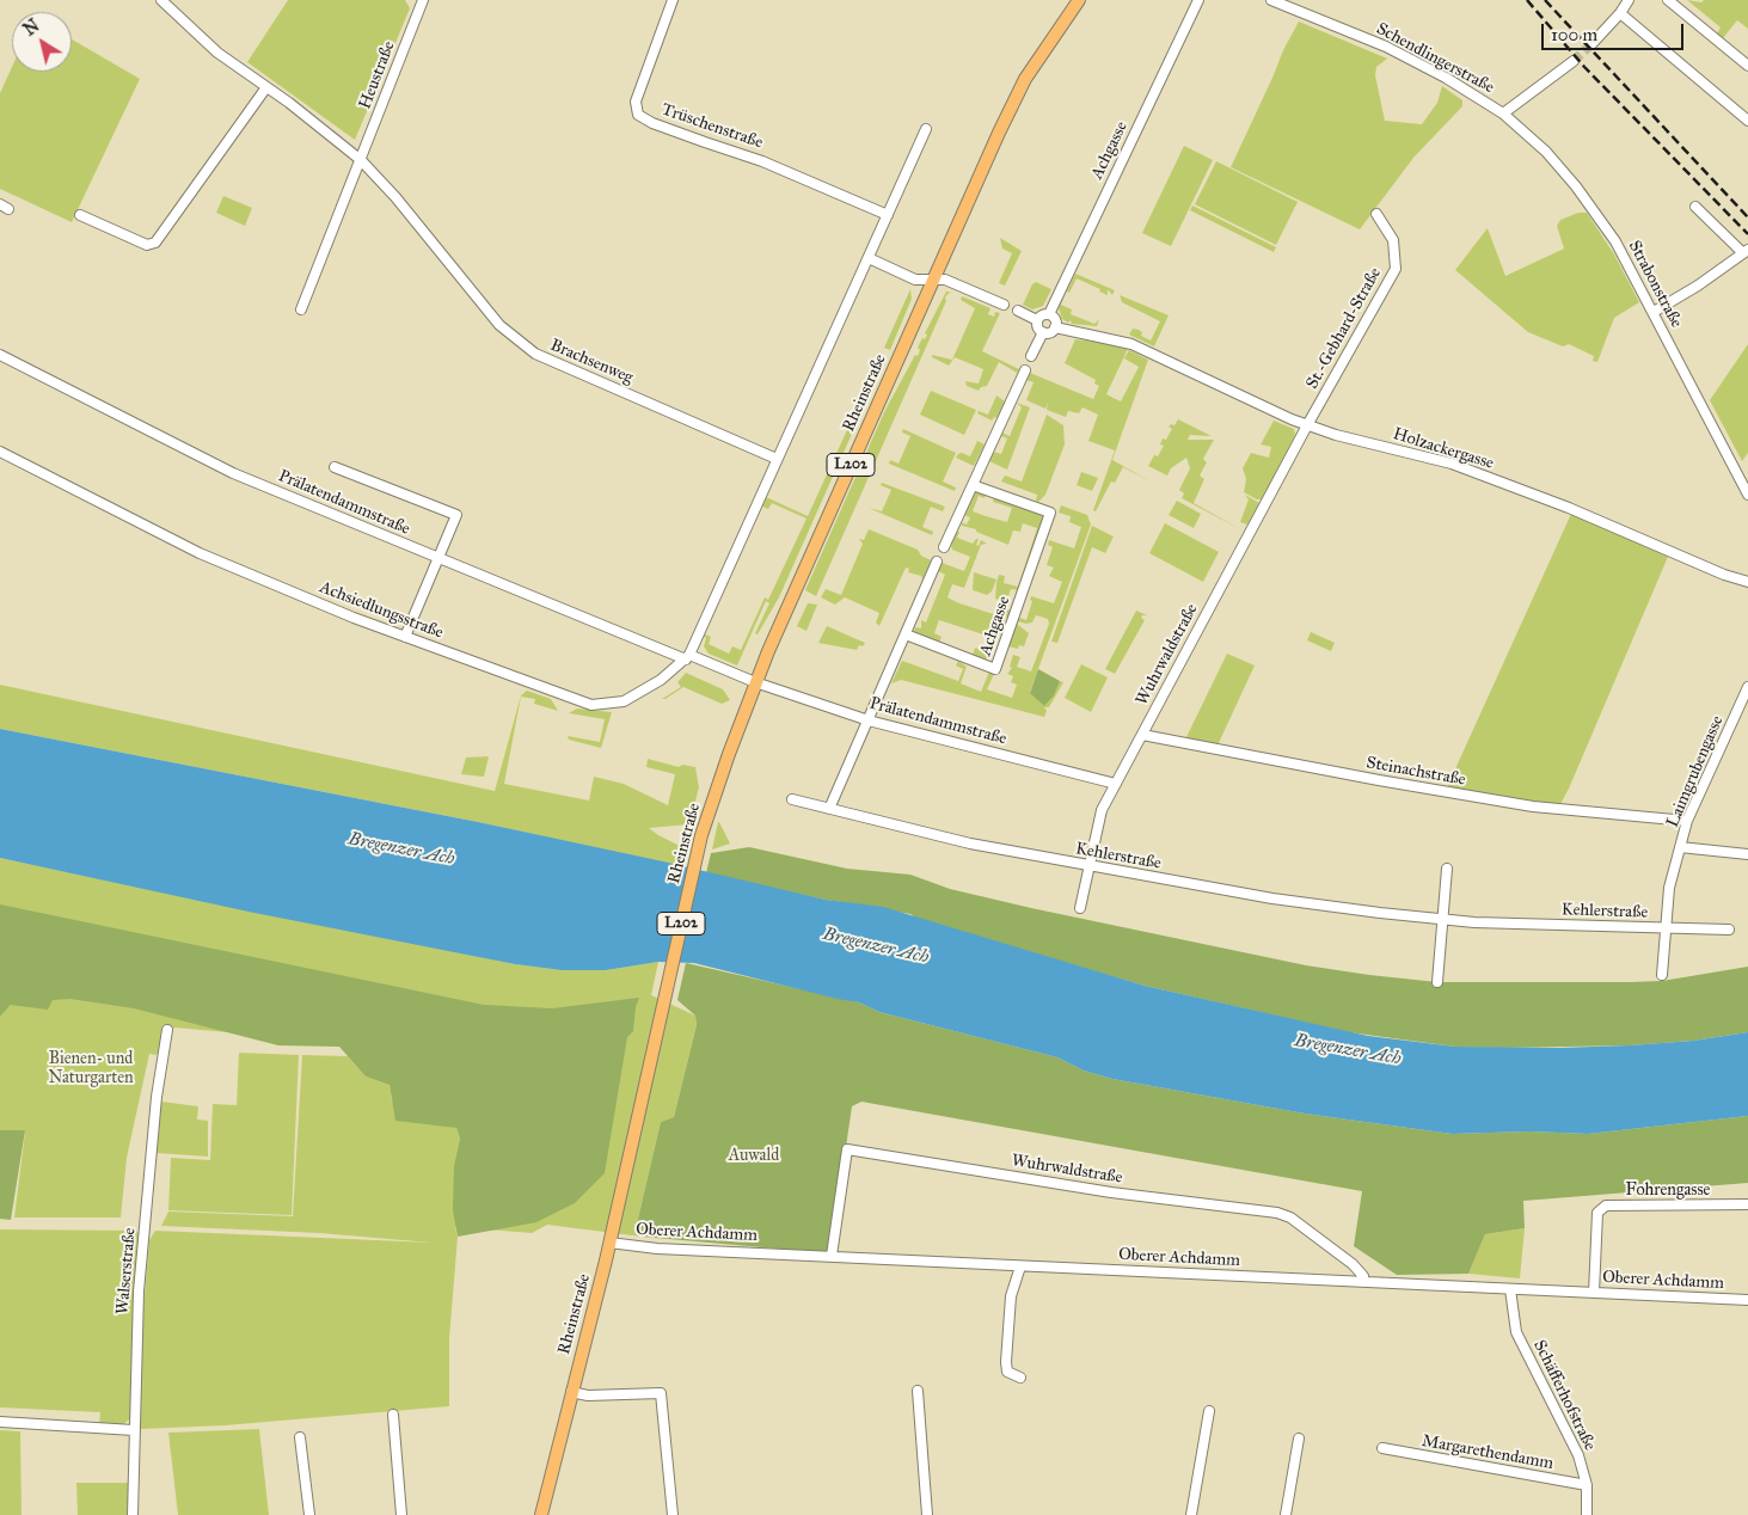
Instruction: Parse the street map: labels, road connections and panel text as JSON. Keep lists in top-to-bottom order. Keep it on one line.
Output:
{"streets":{"main road":["Rheinstraße","L202"],"street":["Schendlingerstraße","Heustraße","Trüschenstraße","Achgasse","Strabonstraße","St.-Gebhard-Straße","Brachsenweg","Holzackergasse","Prälatendammstraße","Achsiedlungsstraße","Wuhrwaldstraße","Steinachstraße","Laimgrubengasse","Kehlerstraße","Fohrengasse","Oberer Achdamm","Walserstraße","Schäfferhofstraße","Margarethendamm"]},"crossings":[["Schendlingerstraße","Strabonstraße"],["Heustraße","Brachsenweg"],["Achgasse","Holzackergasse"],["St.-Gebhard-Straße","Holzackergasse"],["St.-Gebhard-Straße","Wuhrwaldstraße"],["Rheinstraße","Prälatendammstraße"],["Rheinstraße","Oberer Achdamm"],["Holzackergasse","Wuhrwaldstraße"],["Prälatendammstraße","Achsiedlungsstraße"],["Prälatendammstraße","Wuhrwaldstraße"],["Wuhrwaldstraße","Steinachstraße"],["Wuhrwaldstraße","Kehlerstraße"],["Wuhrwaldstraße","Oberer Achdamm"],["Steinachstraße","Laimgrubengasse"],["Laimgrubengasse","Kehlerstraße"],["Fohrengasse","Oberer Achdamm"],["Oberer Achdamm","Schäfferhofstraße"],["Schäfferhofstraße","Margarethendamm"]],"water":["Bregenzer Ach"],"parks":["Bienen- und Naturgarten","Auwald"],"scale_bar":"100 m","north":"top left"}
